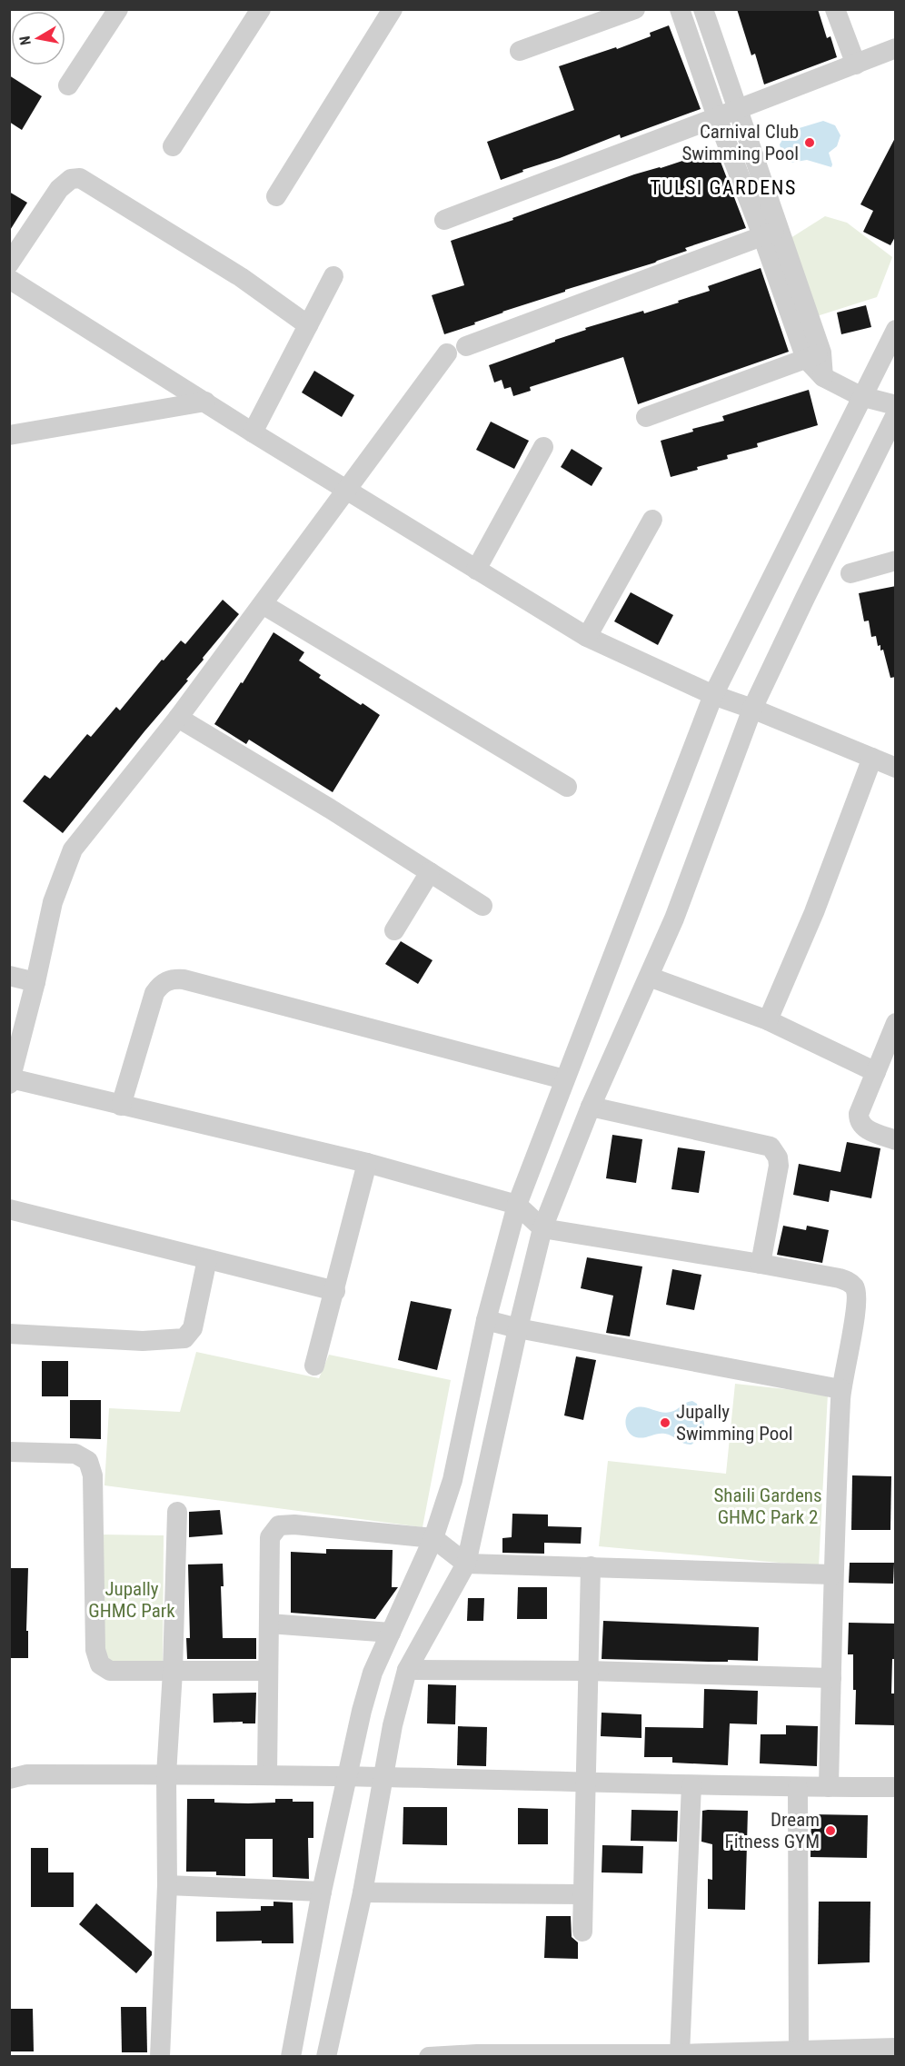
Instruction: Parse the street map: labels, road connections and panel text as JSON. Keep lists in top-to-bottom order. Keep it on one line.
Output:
{"districts":["TULSI GARDENS"],"parks":["Shaili Gardens GHMC Park 2","Jupally GHMC Park"],"places":["Carnival Club Swimming Pool","Jupally Swimming Pool","Dream Fitness GYM"],"north":"left"}
